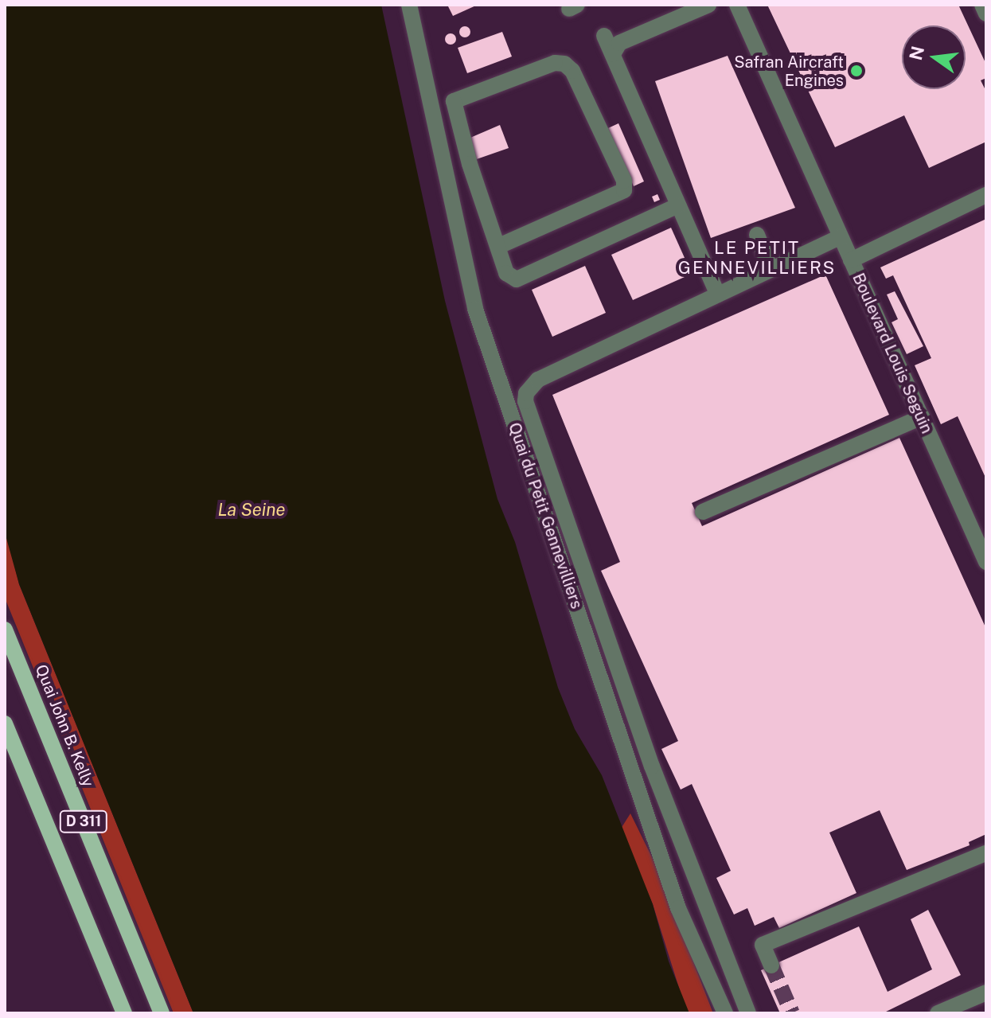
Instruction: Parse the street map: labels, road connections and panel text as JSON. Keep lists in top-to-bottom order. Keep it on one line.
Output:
{"streets":{"main road":["Quai John B. Kelly","D 311"],"street":["Boulevard Louis Seguin","Quai du Petit Gennevilliers"]},"districts":["LE PETIT GENNEVILLIERS"],"water":["La Seine"],"places":["Safran Aircraft Engines"],"north":"left"}
